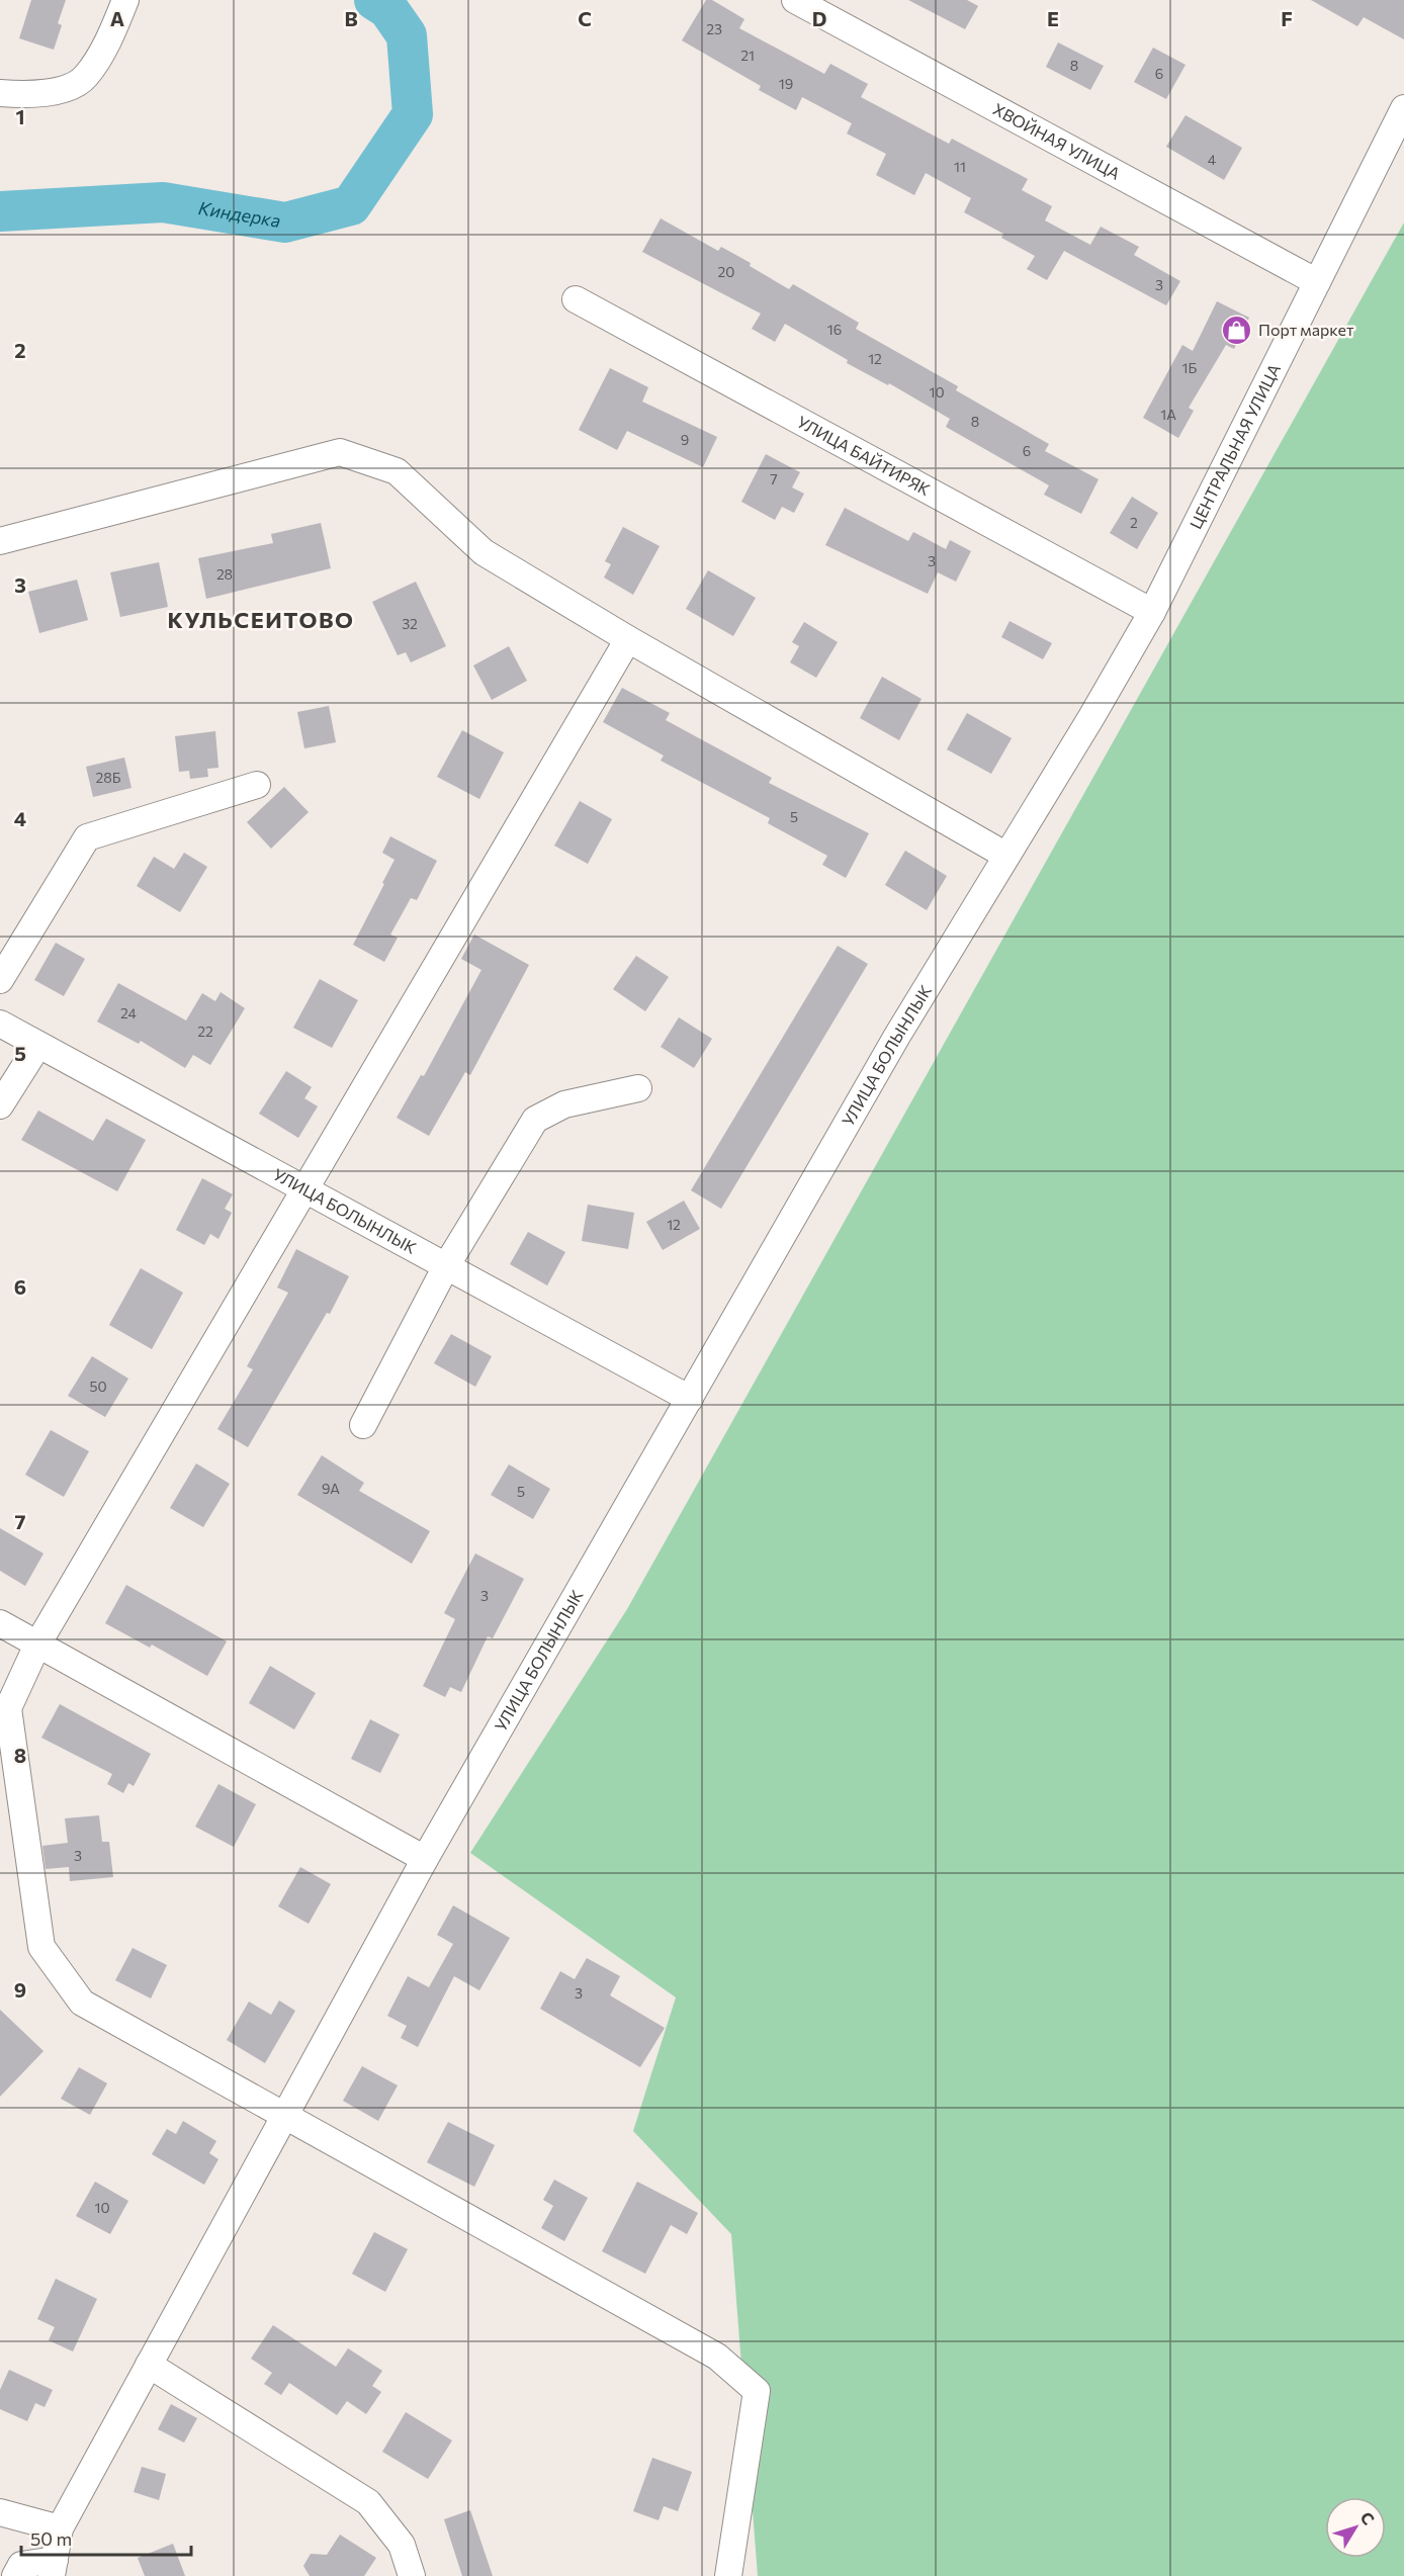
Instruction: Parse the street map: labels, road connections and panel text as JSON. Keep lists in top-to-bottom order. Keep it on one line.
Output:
{"streets":{"street":["ХВОЙНАЯ УЛИЦА","ЦЕНТРАЛЬНАЯ УЛИЦА","УЛИЦА БАЙТИРЯК","УЛИЦА БОЛЫНЛЫК"]},"crossings":[["ХВОЙНАЯ УЛИЦА","ЦЕНТРАЛЬНАЯ УЛИЦА"],["ЦЕНТРАЛЬНАЯ УЛИЦА","УЛИЦА БАЙТИРЯК"],["ЦЕНТРАЛЬНАЯ УЛИЦА","УЛИЦА БОЛЫНЛЫК"]],"districts":["КУЛЬСЕИТОВО"],"water":["Киндерка"],"places":{"shop":["Порт маркет"]},"house_numbers":["23","21","8","6","19","4","11","20","3","16","12","1Б","10","1А","8","9","6","7","2","3","28","32","28Б","5","24","22","12","50","9А","5","3","3","3","10"],"scale_bar":"50 m","north":"top right","grid":{"columns":["A","B","C","D","E","F"],"rows":["1","2","3","4","5","6","7","8","9"]}}
